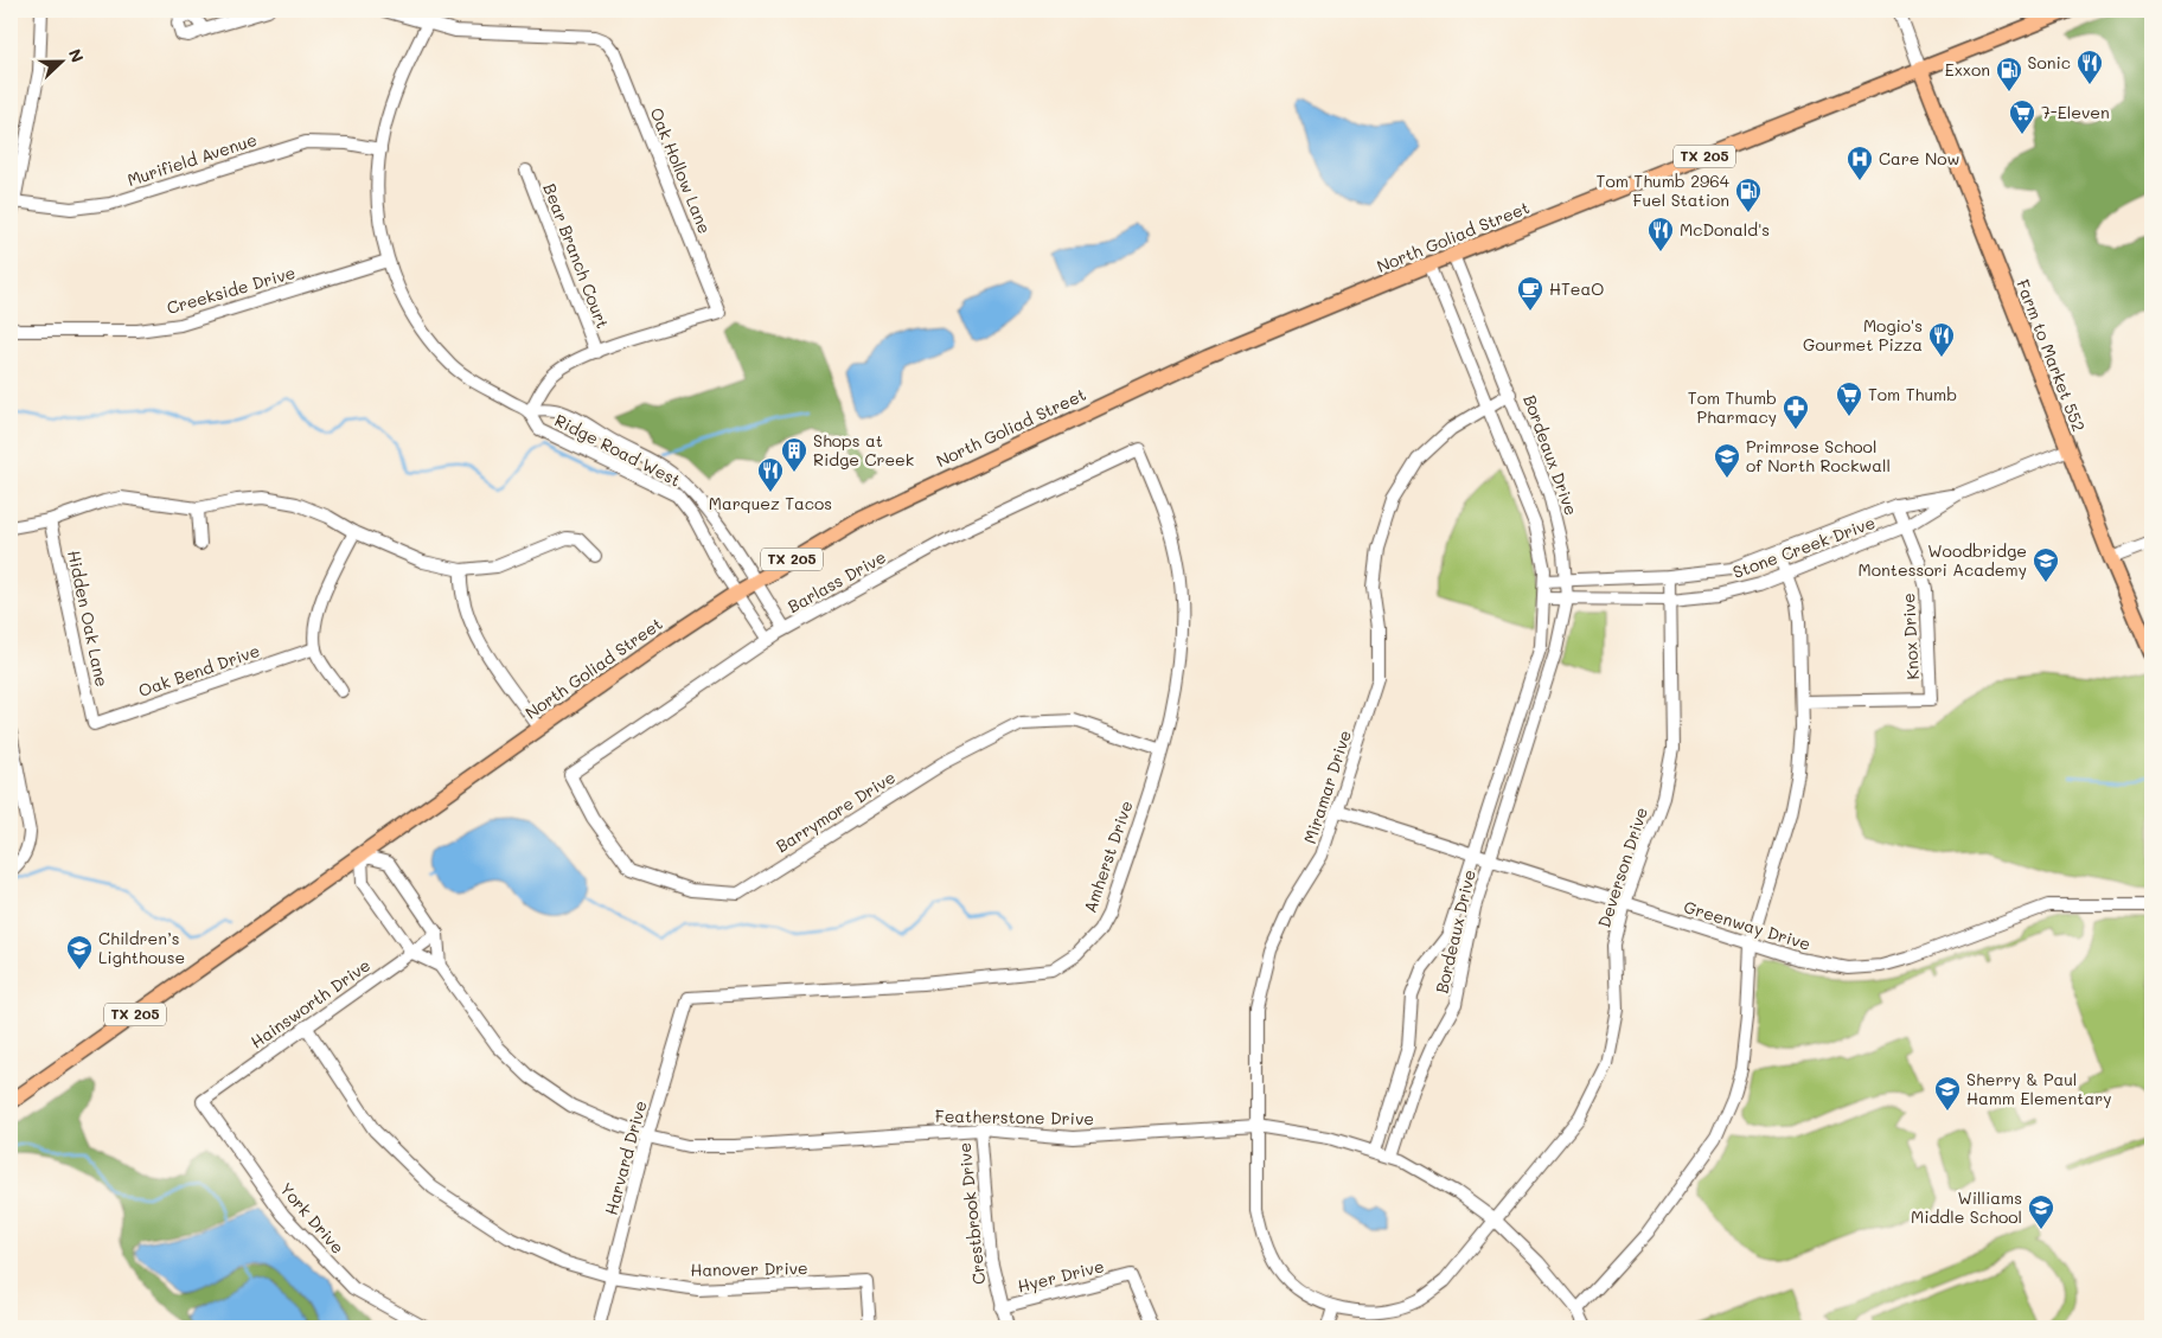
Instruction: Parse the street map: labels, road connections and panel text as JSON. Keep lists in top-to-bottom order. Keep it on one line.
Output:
{"streets":{"main road":["TX 205","North Goliad Street","Farm to Market 552"],"street":["Murifield Avenue","Oak Hollow Lane","Bear Branch Court","Creekside Drive","Ridge Road West","Bordeaux Drive","Stone Creek Drive","Barlass Drive","Hidden Oak Lane","Knox Drive","Oak Bend Drive","Miramar Drive","Barrymore Drive","Amherst Drive","Deverson Drive","Greenway Drive","Hainsworth Drive","Featherstone Drive","Harvard Drive","Crestbrook Drive","York Drive","Hanover Drive","Hyer Drive"]},"crossings":[["Murifield Avenue","Ridge Road West"],["Oak Hollow Lane","Bear Branch Court"],["Oak Hollow Lane","Ridge Road West"],["North Goliad Street","Farm to Market 552"],["North Goliad Street","Ridge Road West"],["North Goliad Street","Bordeaux Drive"],["North Goliad Street","Featherstone Drive"],["Creekside Drive","Ridge Road West"],["Farm to Market 552","Stone Creek Drive"],["Ridge Road West","Barlass Drive"],["Bordeaux Drive","Stone Creek Drive"],["Bordeaux Drive","Miramar Drive"],["Bordeaux Drive","Greenway Drive"],["Bordeaux Drive","Featherstone Drive"],["Stone Creek Drive","Knox Drive"],["Stone Creek Drive","Deverson Drive"],["Barlass Drive","Barrymore Drive"],["Barlass Drive","Amherst Drive"],["Hidden Oak Lane","Oak Bend Drive"],["Miramar Drive","Deverson Drive"],["Miramar Drive","Greenway Drive"],["Miramar Drive","Featherstone Drive"],["Barrymore Drive","Amherst Drive"],["Amherst Drive","Harvard Drive"],["Deverson Drive","Greenway Drive"],["Deverson Drive","Featherstone Drive"],["Hainsworth Drive","Featherstone Drive"],["Hainsworth Drive","York Drive"],["Hainsworth Drive","Hanover Drive"],["Featherstone Drive","Harvard Drive"],["Featherstone Drive","Crestbrook Drive"],["Harvard Drive","Hanover Drive"],["Crestbrook Drive","Hyer Drive"]],"places":{"restaurant":["Sonic","McDonald's","Mogio's Gourmet Pizza","Marquez Tacos"],"fuel station":["Exxon","Tom Thumb 2964 Fuel Station"],"supermarket":["7-Eleven","Tom Thumb"],"hospital":["Care Now"],"cafe":["HTeaO"],"pharmacy":["Tom Thumb Pharmacy"],"building":["Shops at Ridge Creek"],"school or university":["Primrose School of North Rockwall","Woodbridge Montessori Academy","Children’s Lighthouse","Sherry & Paul Hamm Elementary","Williams Middle School"]},"north":"right"}
